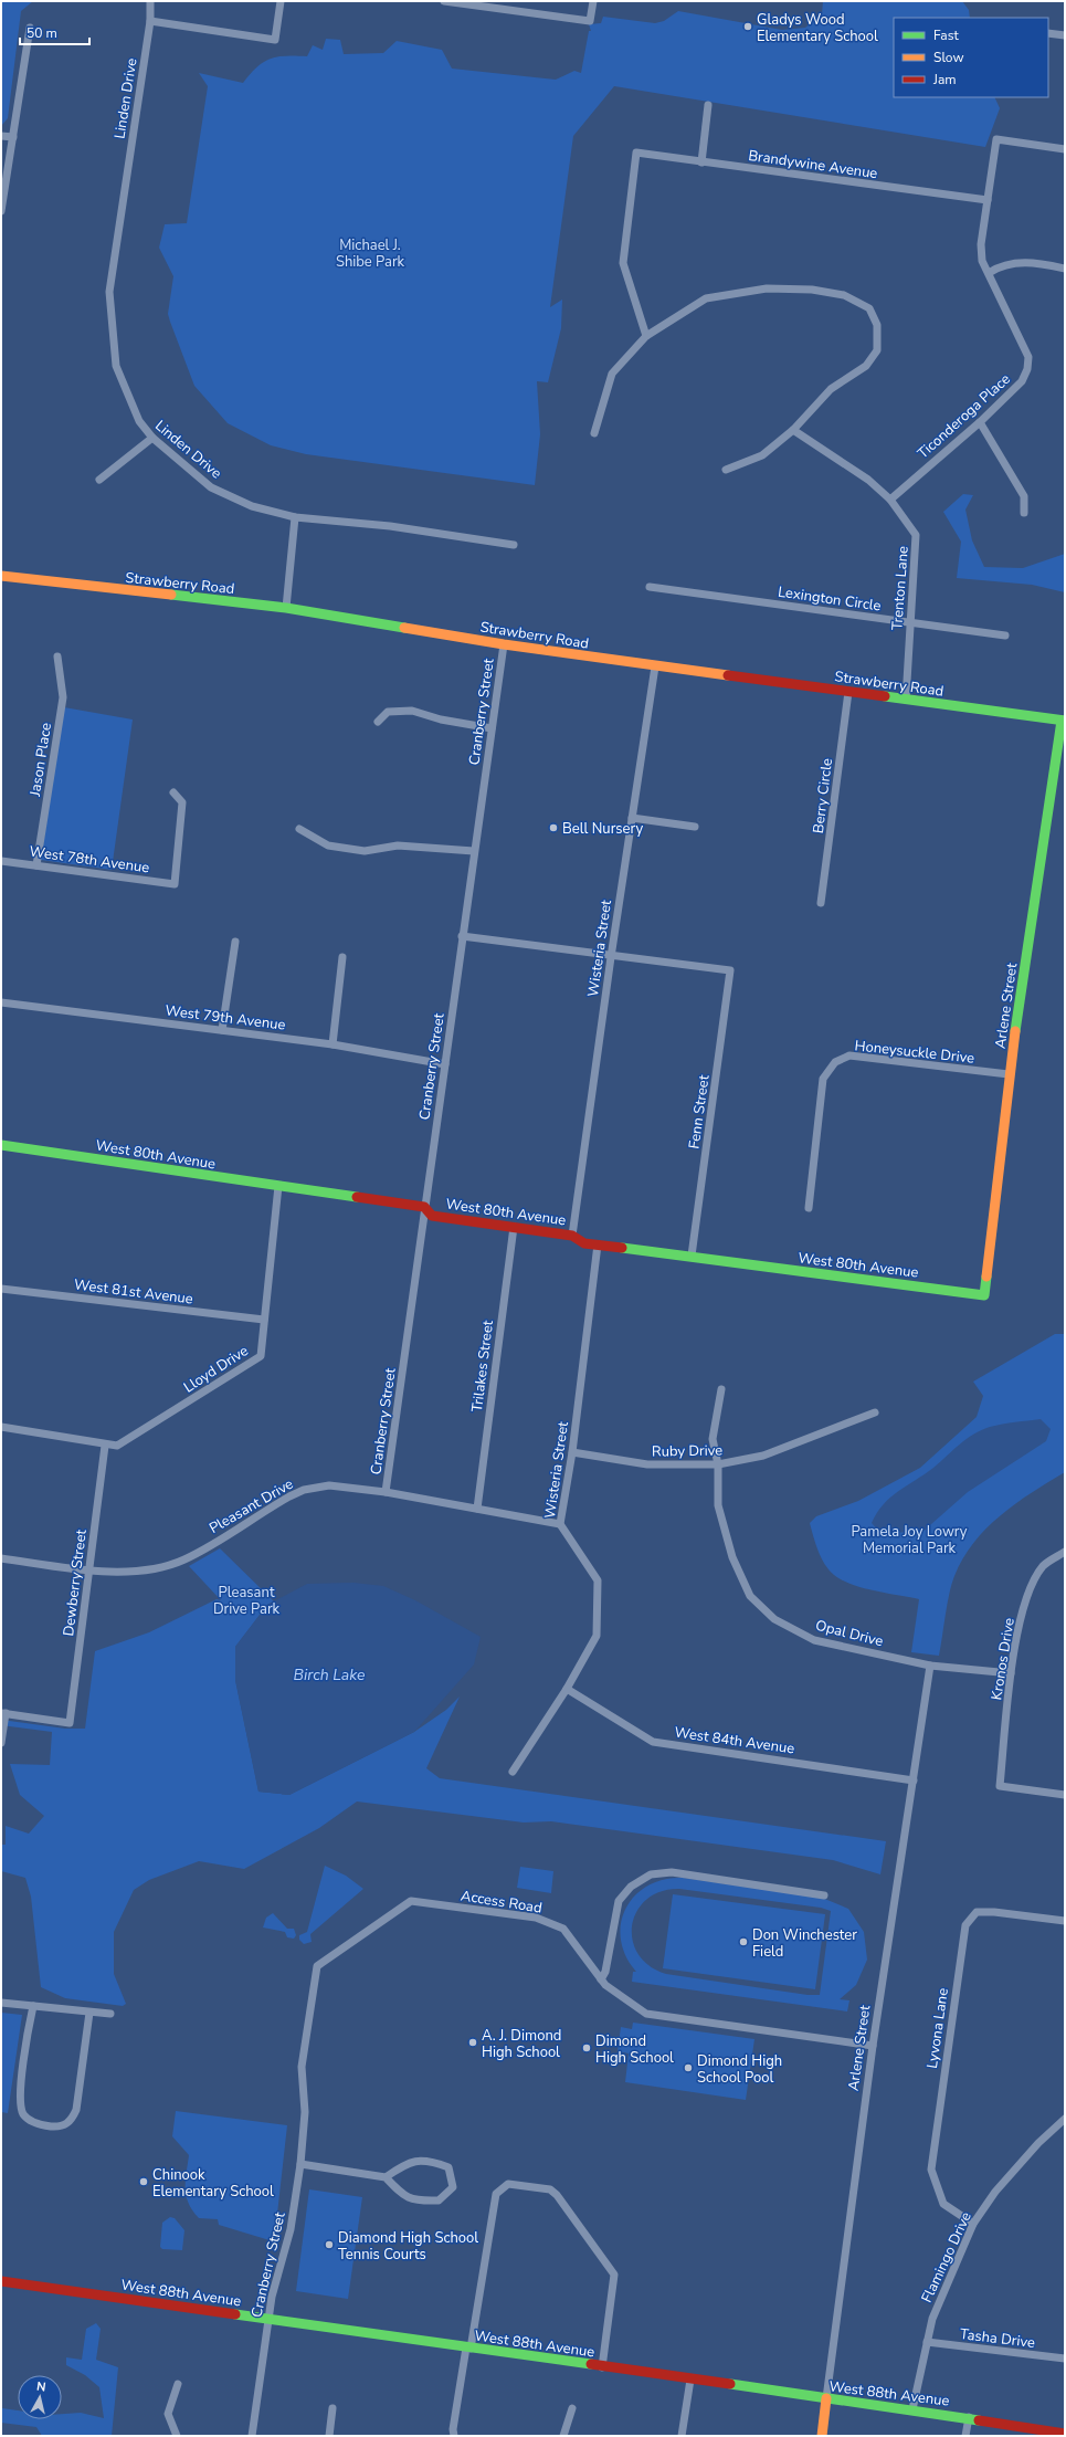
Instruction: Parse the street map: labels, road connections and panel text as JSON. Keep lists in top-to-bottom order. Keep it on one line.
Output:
{"streets":{"street":["Linden Drive","Brandywine Avenue","Ticonderoga Place","Strawberry Road","Trenton Lane","Lexington Circle","Cranberry Street","Jason Place","Berry Circle","West 78th Avenue","Wisteria Street","Arlene Street","West 79th Avenue","Honeysuckle Drive","Fenn Street","West 80th Avenue","West 81st Avenue","Trilakes Street","Lloyd Drive","Ruby Drive","Pleasant Drive","Dewberry Street","Opal Drive","Kronos Drive","West 84th Avenue","Access Road","Lyvona Lane","Flamingo Drive","West 88th Avenue","Tasha Drive"]},"crossings":[["Brandywine Avenue","Ticonderoga Place"],["Ticonderoga Place","Trenton Lane"],["Strawberry Road","Trenton Lane"],["Strawberry Road","Cranberry Street"],["Strawberry Road","Berry Circle"],["Strawberry Road","Wisteria Street"],["Strawberry Road","Arlene Street"],["Trenton Lane","Lexington Circle"],["Cranberry Street","West 79th Avenue"],["Cranberry Street","West 80th Avenue"],["Cranberry Street","Pleasant Drive"],["Cranberry Street","Access Road"],["Cranberry Street","West 88th Avenue"],["Jason Place","West 78th Avenue"],["Wisteria Street","Fenn Street"],["Wisteria Street","West 80th Avenue"],["Wisteria Street","Ruby Drive"],["Wisteria Street","Pleasant Drive"],["Wisteria Street","West 84th Avenue"],["Arlene Street","Honeysuckle Drive"],["Arlene Street","West 80th Avenue"],["Arlene Street","Opal Drive"],["Arlene Street","West 84th Avenue"],["Arlene Street","Access Road"],["Arlene Street","West 88th Avenue"],["Fenn Street","West 80th Avenue"],["West 80th Avenue","Trilakes Street"],["West 80th Avenue","Lloyd Drive"],["West 81st Avenue","Lloyd Drive"],["Trilakes Street","Pleasant Drive"],["Lloyd Drive","Dewberry Street"],["Ruby Drive","Opal Drive"],["Pleasant Drive","Dewberry Street"],["Opal Drive","Kronos Drive"],["Lyvona Lane","Flamingo Drive"],["Flamingo Drive","West 88th Avenue"],["Flamingo Drive","Tasha Drive"]],"water":["Birch Lake"],"parks":["Michael J. Shibe Park","Pamela Joy Lowry Memorial Park","Pleasant Drive Park"],"places":["Gladys Wood Elementary School","Bell Nursery","Don Winchester Field","A. J. Dimond High School","Dimond High School","Dimond High School Pool","Chinook Elementary School","Diamond High School Tennis Courts"],"legend":["Fast","Slow","Jam"],"scale_bar":"50 m","north":"top"}
